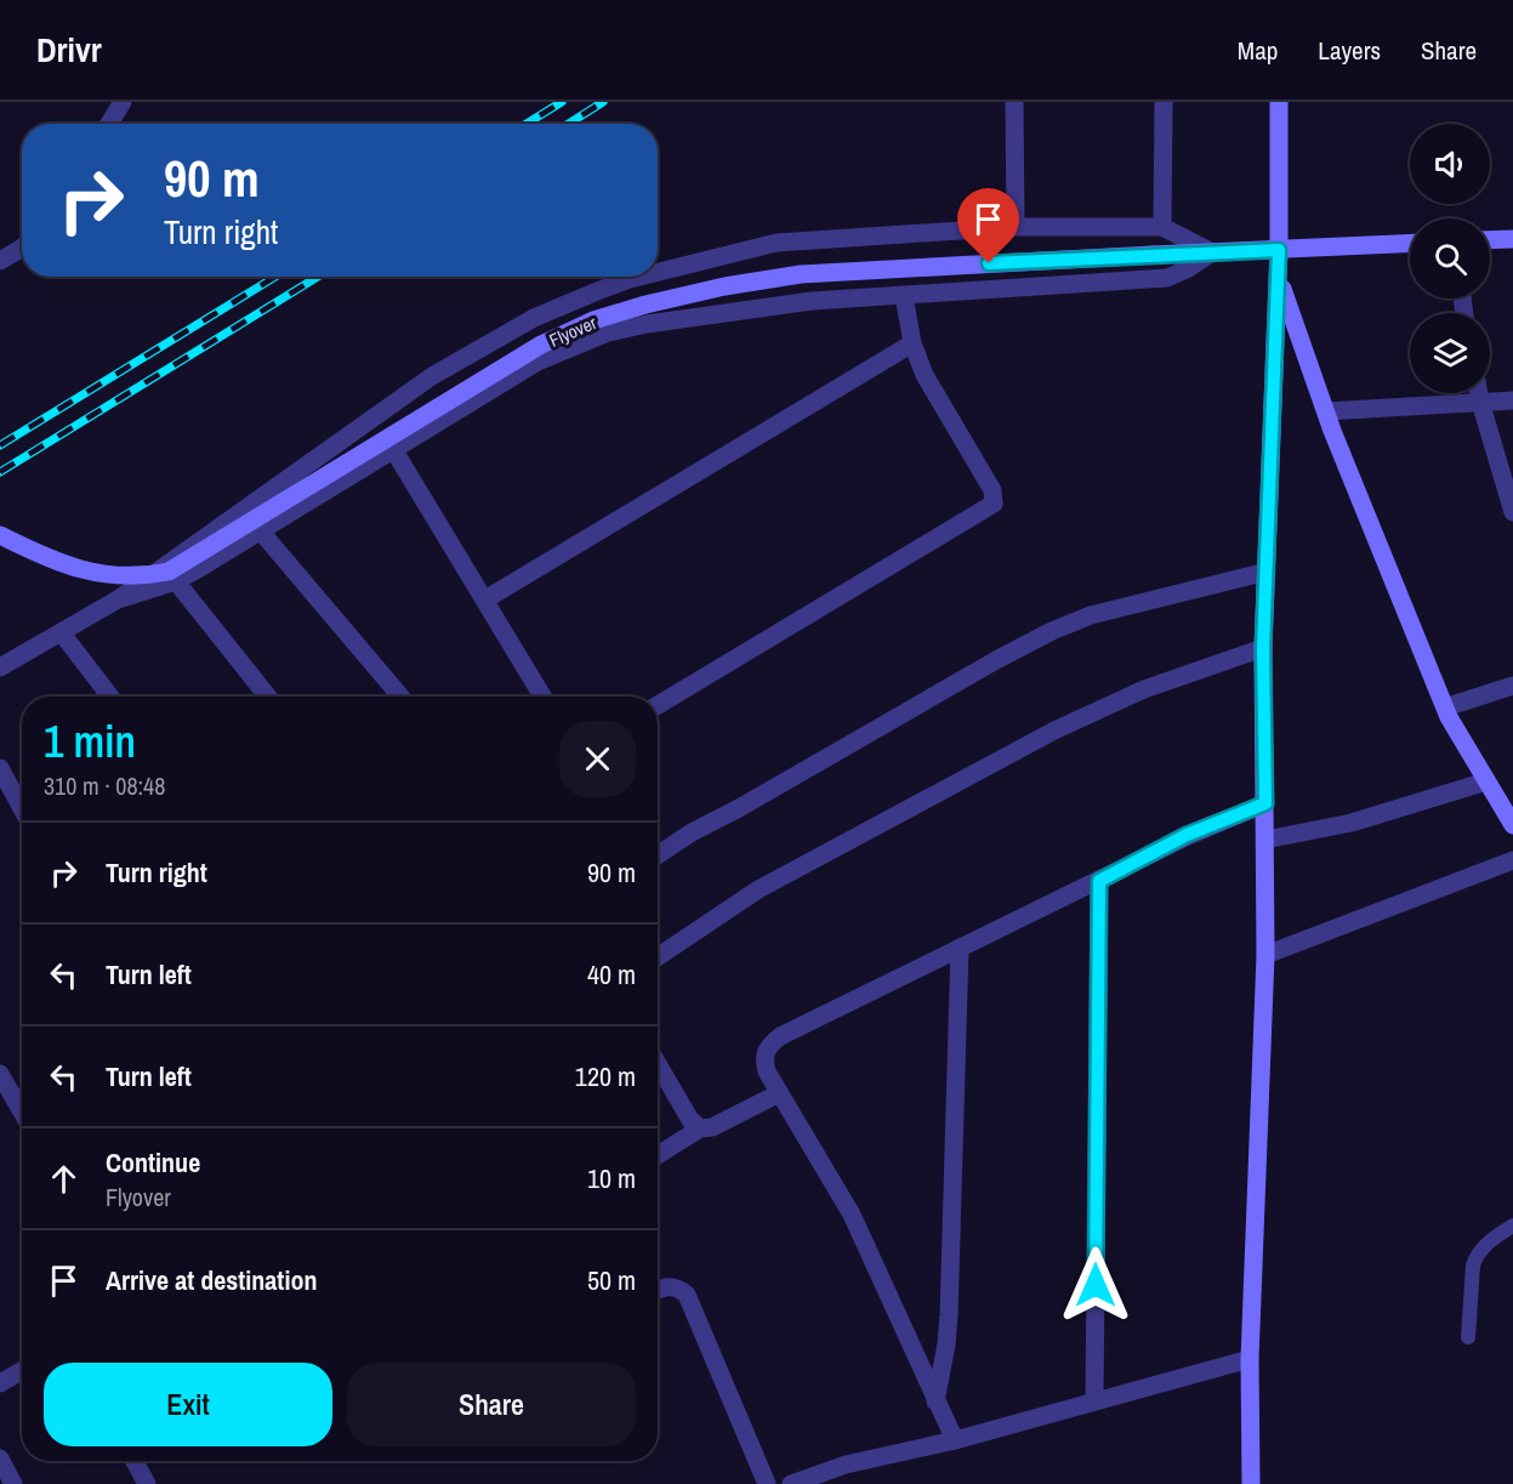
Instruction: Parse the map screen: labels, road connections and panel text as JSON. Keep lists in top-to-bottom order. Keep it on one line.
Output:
{"streets":{"street":["Flyover"]},"page":{"header":"Drivr","nav":["Map","Layers","Share"],"turn":["90 m","Turn right"],"heading":["1 min","310 m · 08:48"],"list":[{"name":"Turn right","value":"90 m"},{"name":"Turn left","value":"40 m"},{"name":"Turn left","value":"120 m"},{"name":"Continue","note":"Flyover","value":"10 m"},{"name":"Arrive at destination","value":"50 m"}],"buttons":["Exit","Share"]}}
